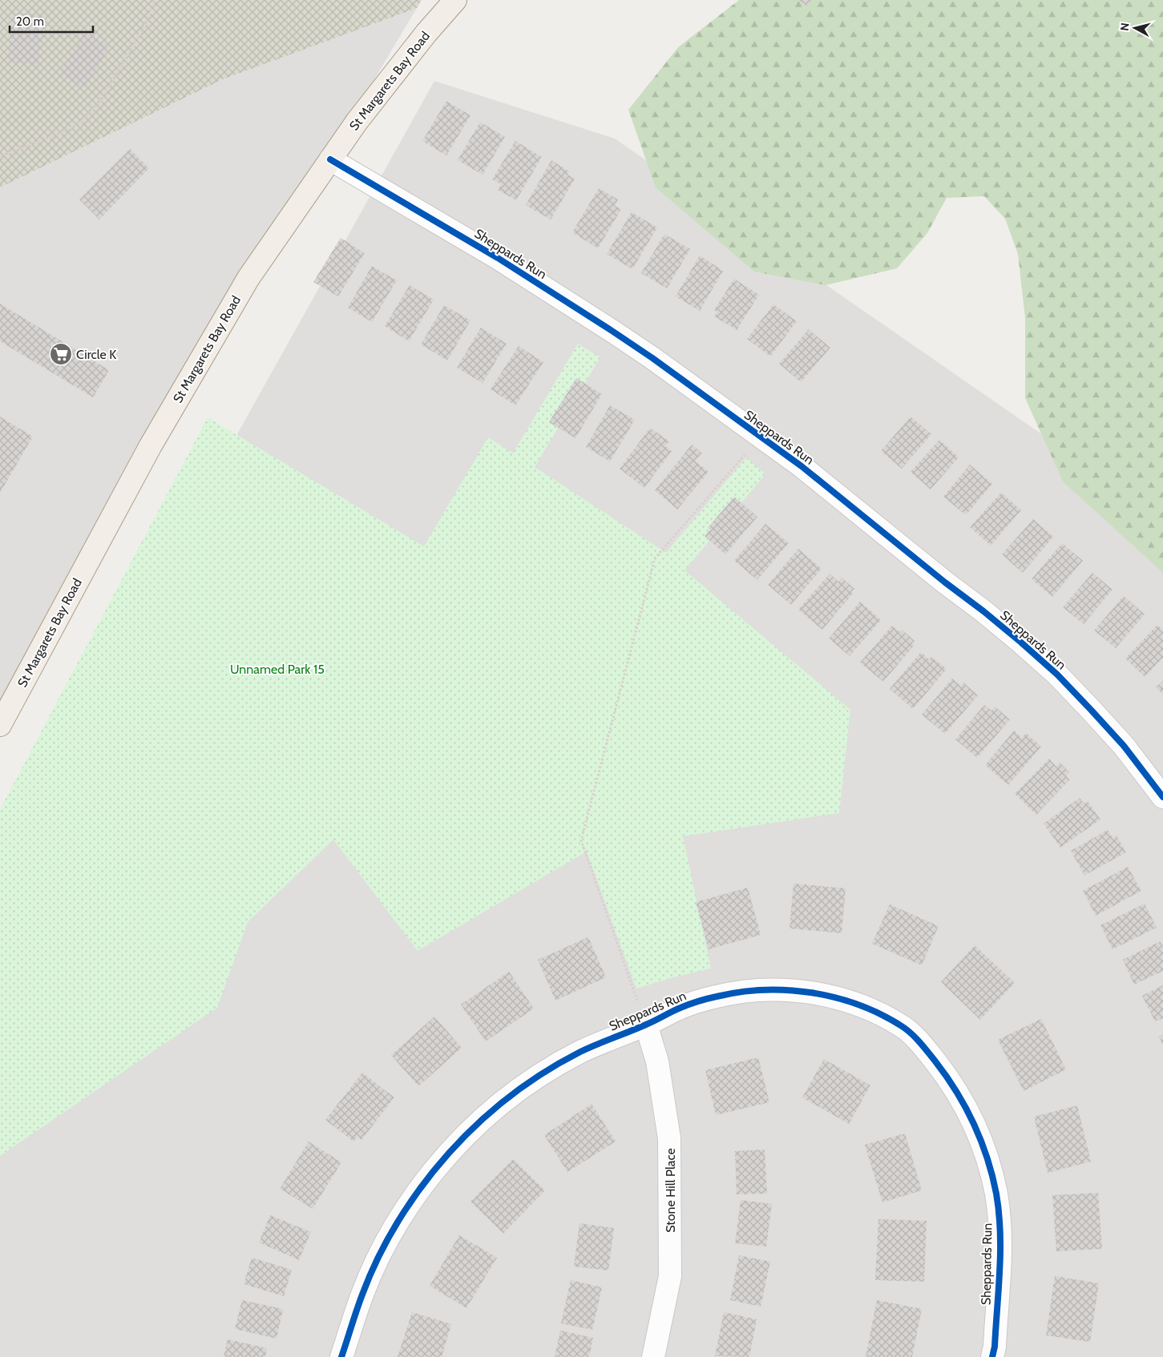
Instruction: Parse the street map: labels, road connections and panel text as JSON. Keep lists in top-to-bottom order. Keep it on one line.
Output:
{"streets":{"main road":["St Margarets Bay Road"],"street":["Sheppards Run","Stone Hill Place"]},"crossings":[["St Margarets Bay Road","Sheppards Run"],["Sheppards Run","Stone Hill Place"]],"parks":["Unnamed Park 15"],"places":{"supermarket":["Circle K"]},"scale_bar":"20 m","north":"left"}
